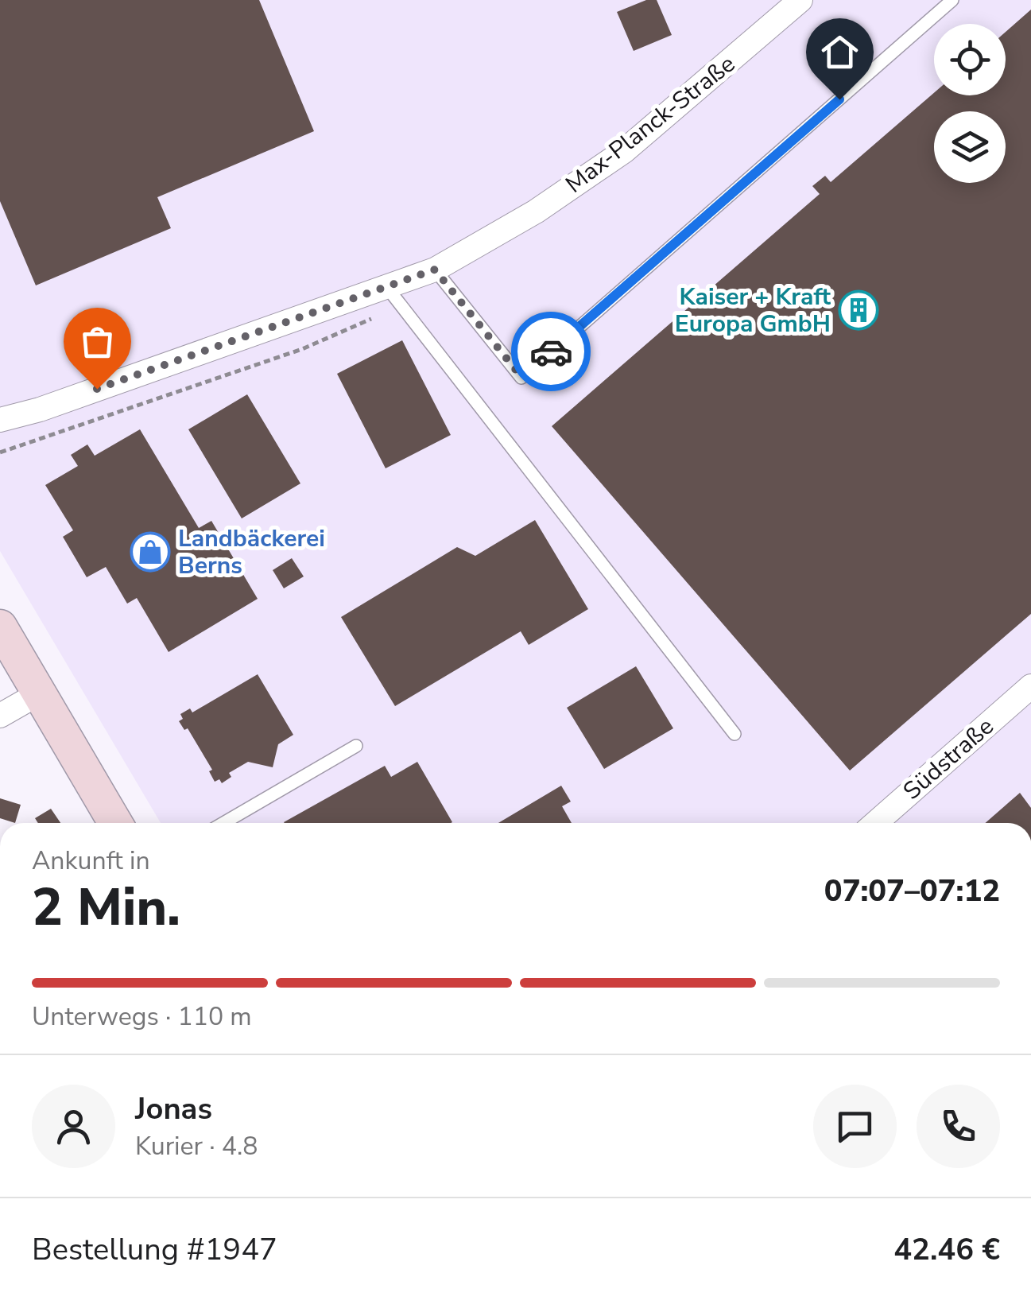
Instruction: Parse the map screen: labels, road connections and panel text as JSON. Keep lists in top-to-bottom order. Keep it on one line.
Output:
{"streets":{"street":["Max-Planck-Straße","Südstraße"]},"places":{"building":["Kaiser + Kraft Europa GmbH"],"shop":["Landbäckerei Berns"]},"page":{"heading":["2 Min.","Ankunft in","07:07–07:12"],"panel":["Jonas","Kurier · 4.8","Bestellung #1947","42.46 €"],"bar":"Unterwegs · 110 m"}}
